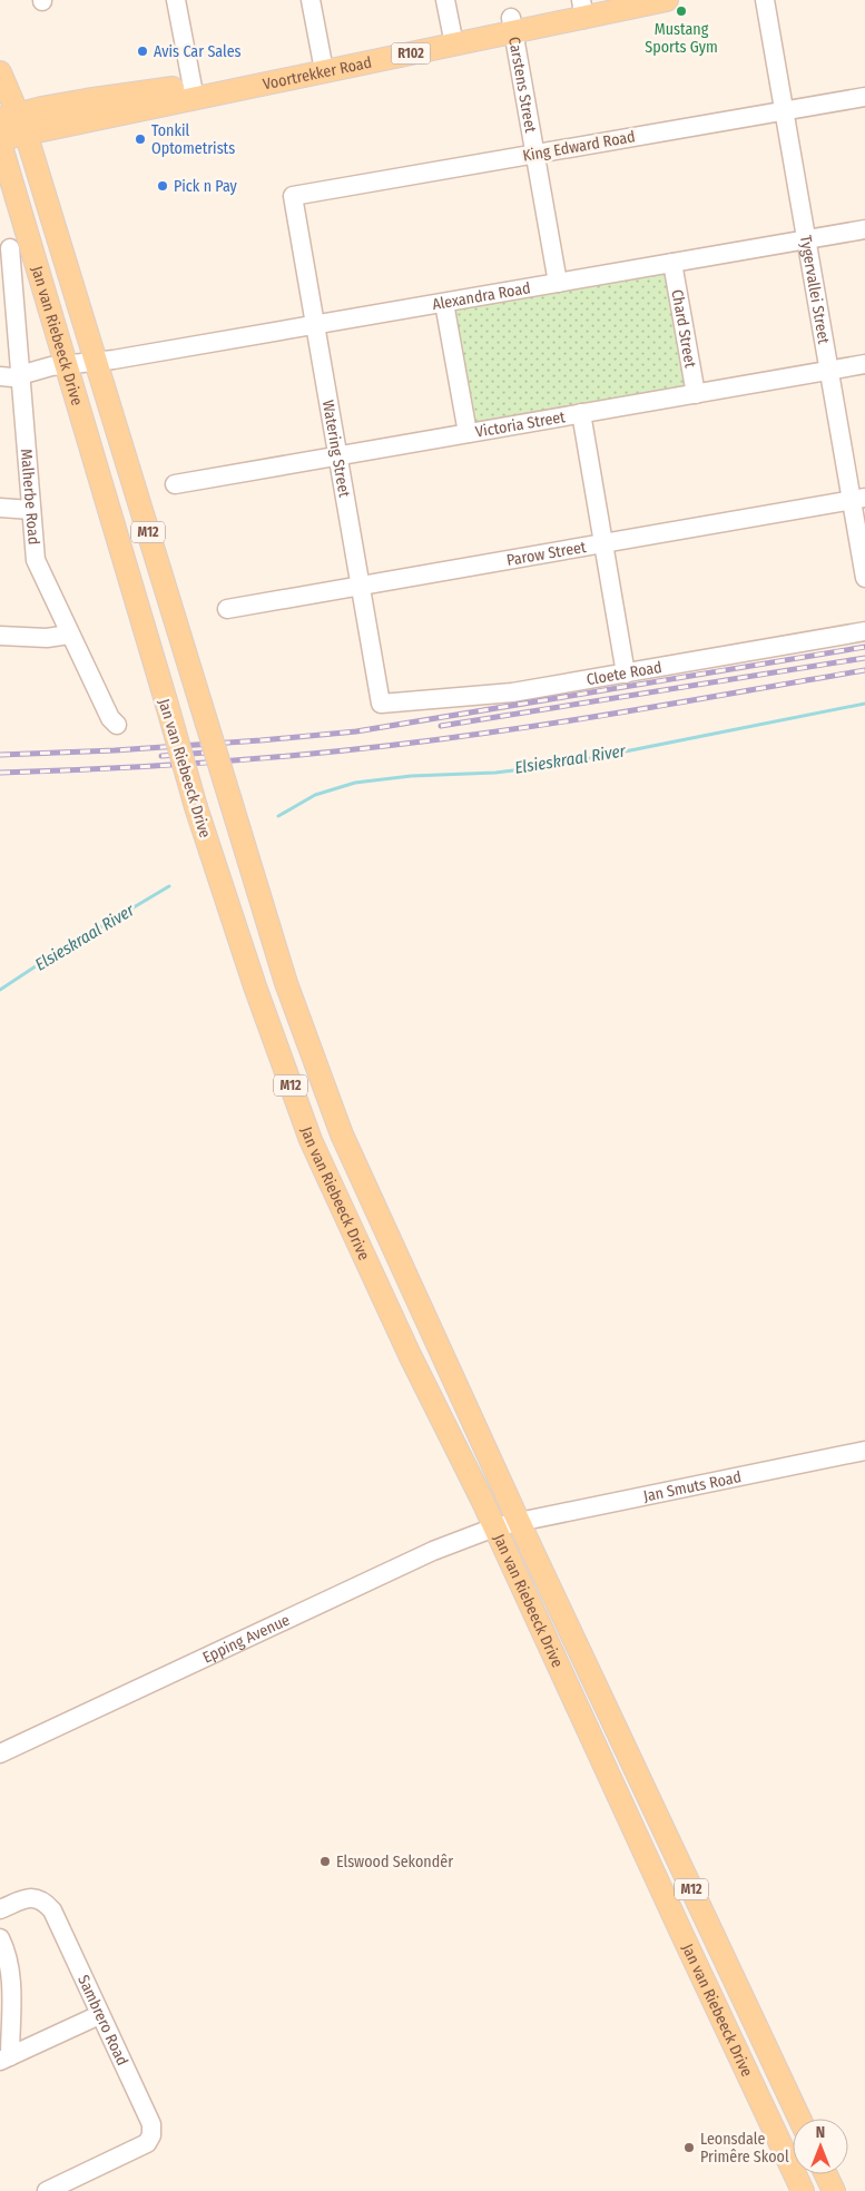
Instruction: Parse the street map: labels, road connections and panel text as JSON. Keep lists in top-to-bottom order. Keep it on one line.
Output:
{"streets":{"main road":["R102","Voortrekker Road","Jan van Riebeeck Drive","M12"],"street":["Carstens Street","King Edward Road","Tygervallei Street","Alexandra Road","Chard Street","Victoria Street","Watering Street","Malherbe Road","Parow Street","Cloete Road","Jan Smuts Road","Epping Avenue","Sambrero Road"]},"crossings":[["Voortrekker Road","Carstens Street"],["Voortrekker Road","Jan van Riebeeck Drive"],["Voortrekker Road","M12"],["Carstens Street","King Edward Road"],["Carstens Street","Alexandra Road"],["King Edward Road","Tygervallei Street"],["King Edward Road","Watering Street"],["Tygervallei Street","Alexandra Road"],["Tygervallei Street","Victoria Street"],["Tygervallei Street","Parow Street"],["Alexandra Road","Chard Street"],["Alexandra Road","Jan van Riebeeck Drive"],["Alexandra Road","Watering Street"],["Alexandra Road","Malherbe Road"],["Chard Street","Victoria Street"],["Jan van Riebeeck Drive","M12"],["Jan van Riebeeck Drive","Jan Smuts Road"],["Jan van Riebeeck Drive","Epping Avenue"],["Victoria Street","Watering Street"],["Watering Street","Parow Street"],["Watering Street","Cloete Road"],["Jan Smuts Road","Epping Avenue"]],"water":["Elsieskraal River"],"places":["Mustang Sports Gym","Avis Car Sales","Tonkil Optometrists","Pick n Pay","Elswood Sekondêr","Leonsdale Primêre Skool"],"north":"top"}
